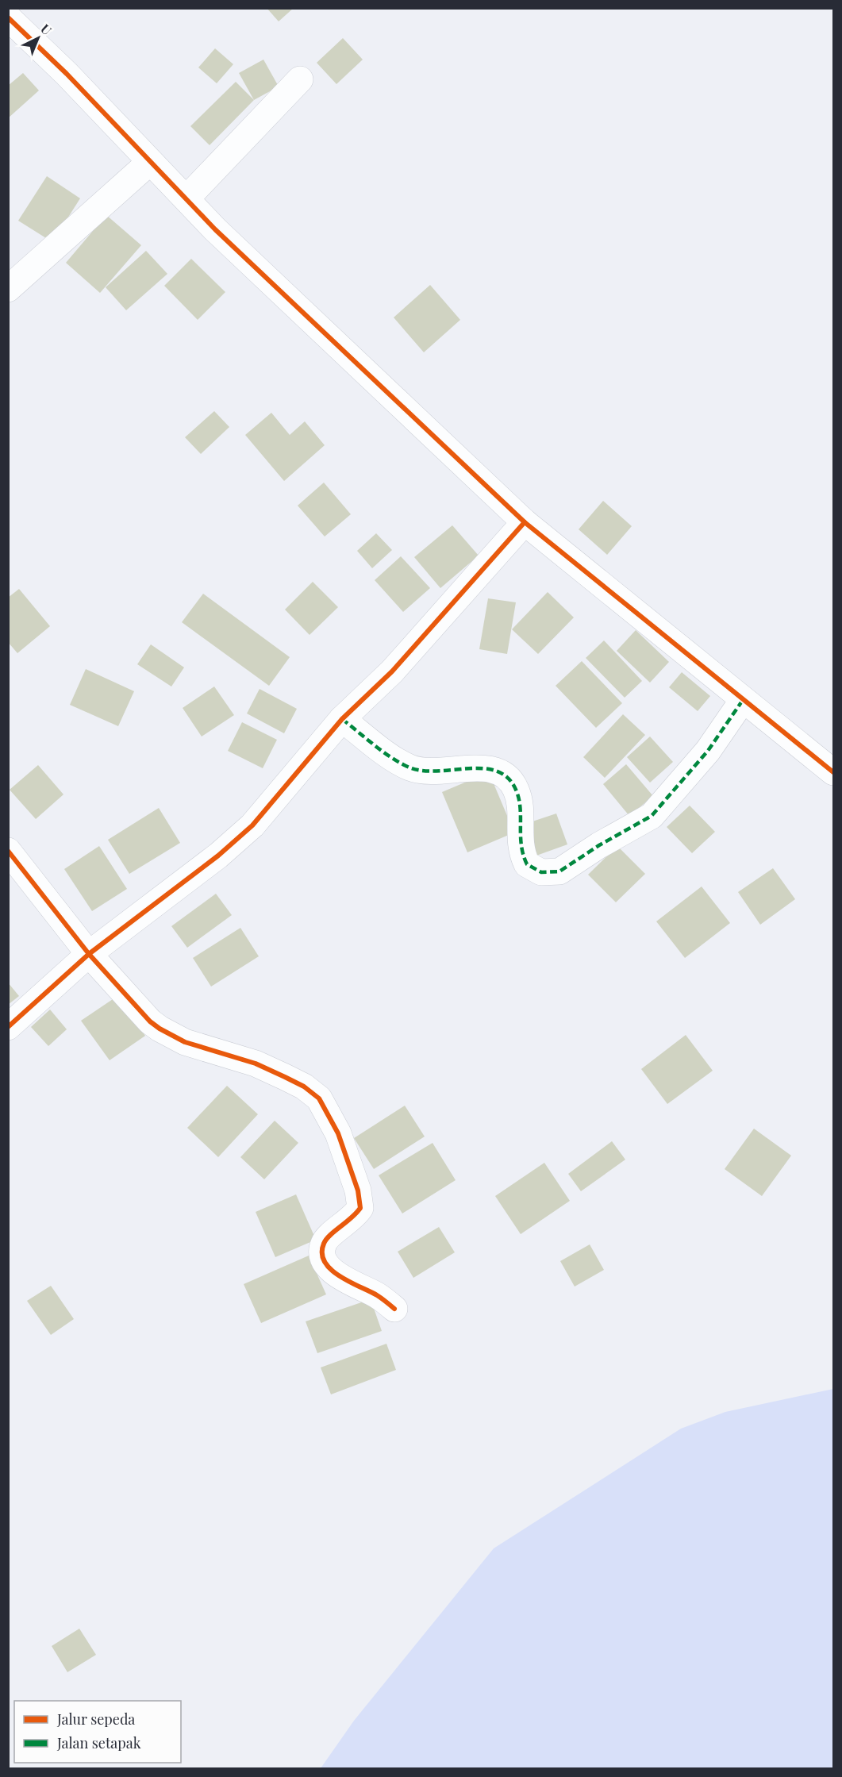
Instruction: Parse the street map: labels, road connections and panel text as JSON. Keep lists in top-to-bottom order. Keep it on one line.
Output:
{"legend":["Jalur sepeda","Jalan setapak"],"north":"top right"}
